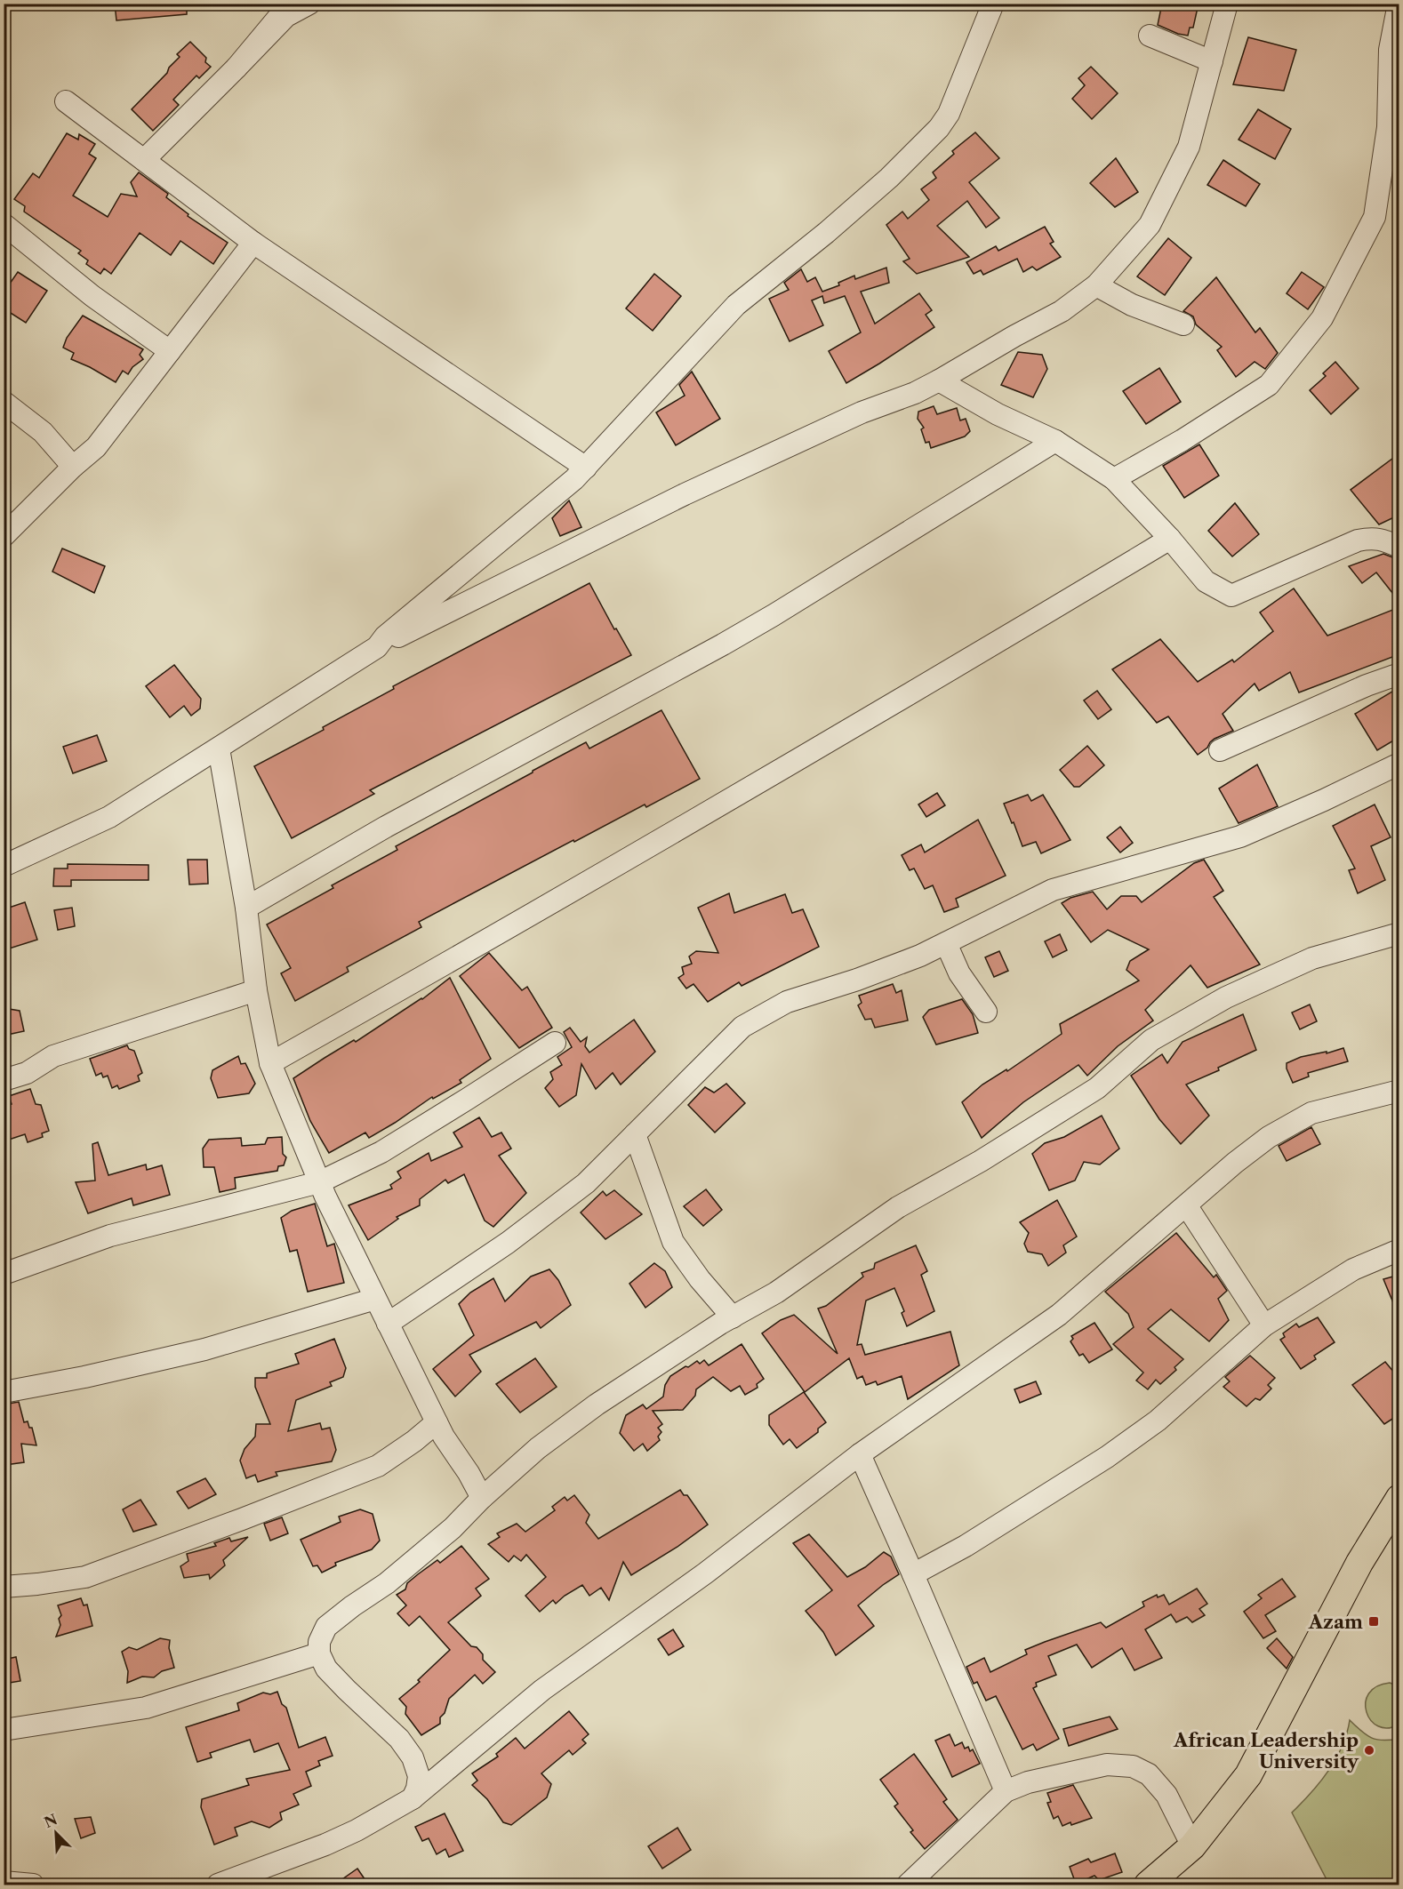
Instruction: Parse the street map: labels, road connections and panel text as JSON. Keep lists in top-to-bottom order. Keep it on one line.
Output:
{"places":{"transit":["Azam"],"other":["African Leadership University"]},"north":"top left"}
